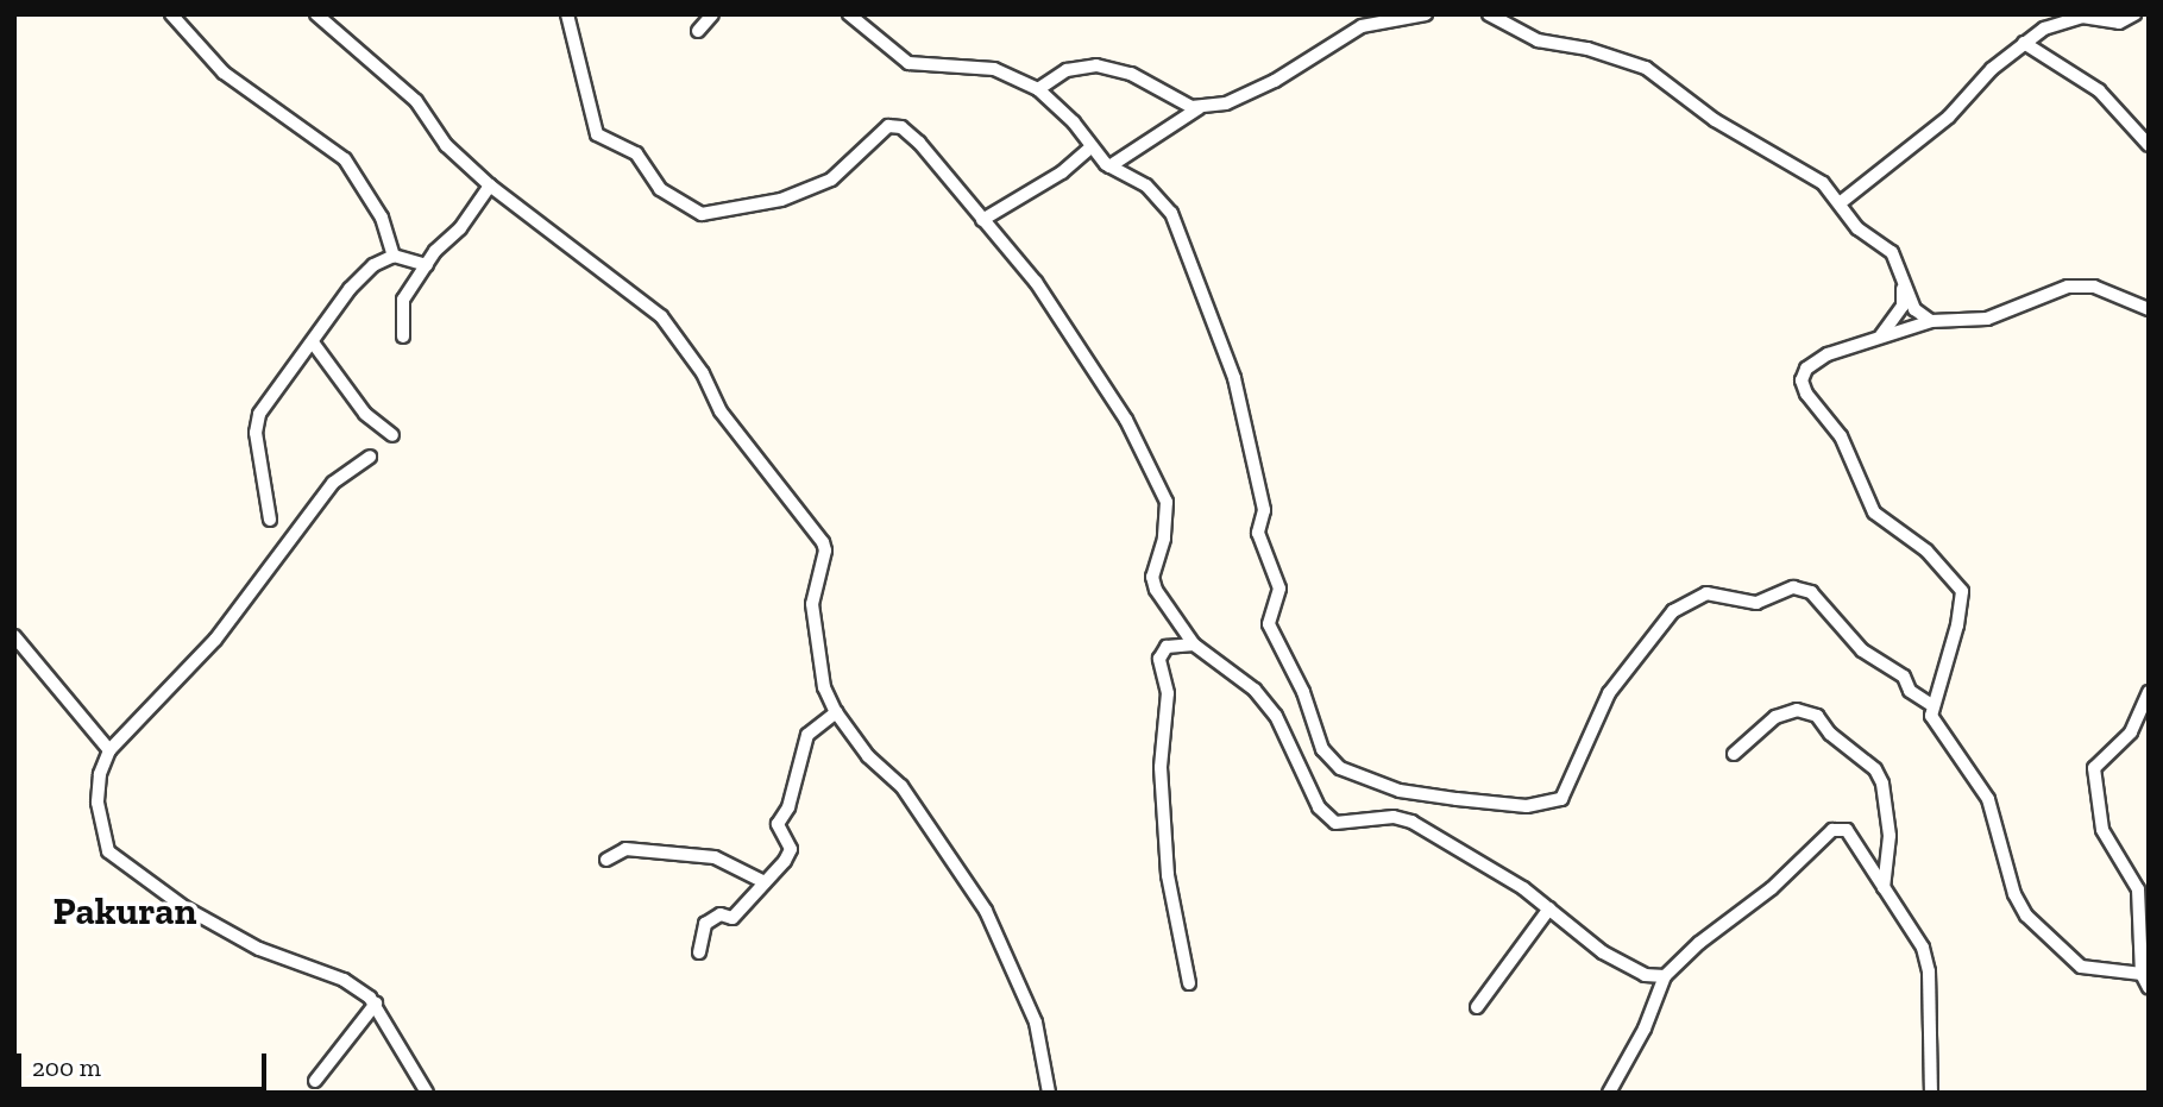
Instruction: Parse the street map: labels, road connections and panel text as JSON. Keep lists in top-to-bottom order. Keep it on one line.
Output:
{"districts":["Pakuran"],"scale_bar":"200 m"}
